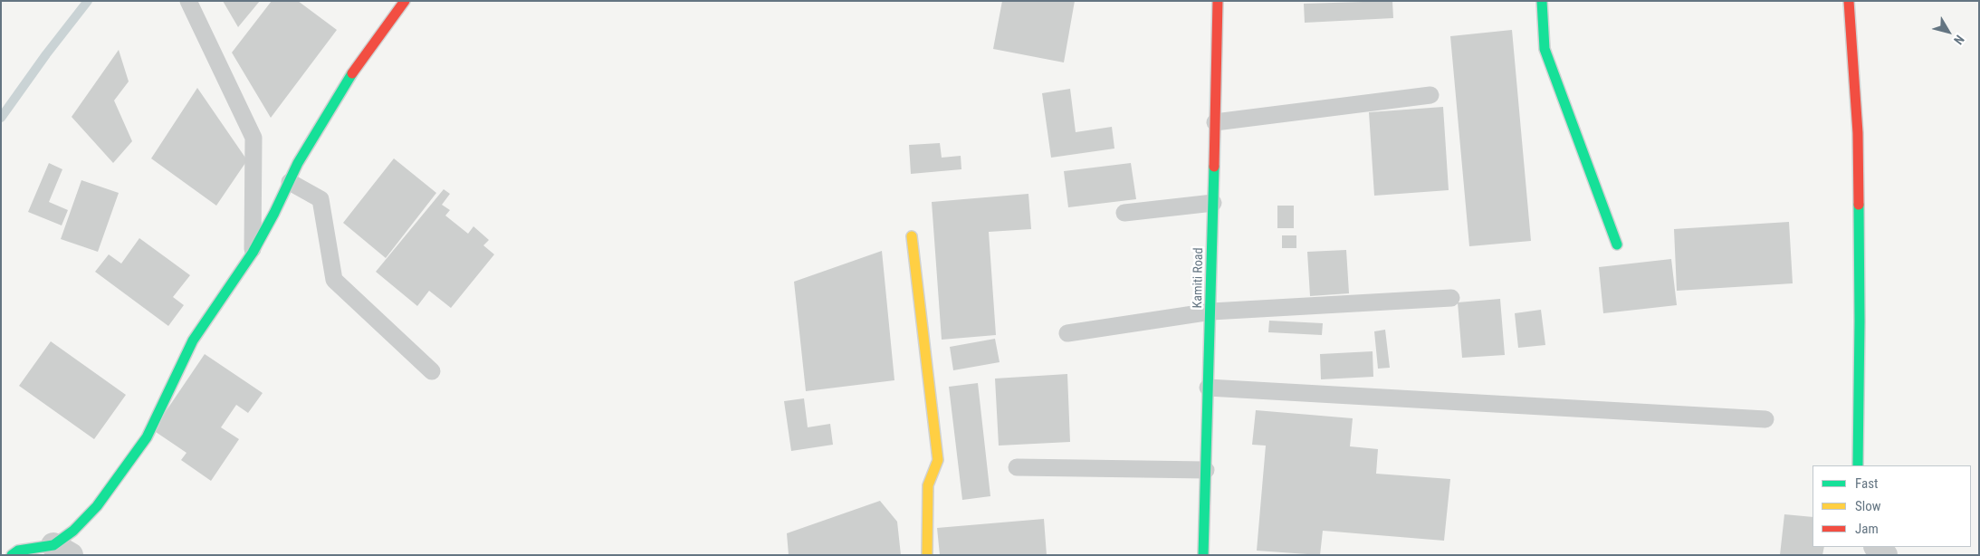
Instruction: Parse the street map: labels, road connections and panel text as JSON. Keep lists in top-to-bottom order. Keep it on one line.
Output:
{"streets":{"street":["Kamiti Road"]},"legend":["Fast","Slow","Jam"],"north":"bottom right"}
